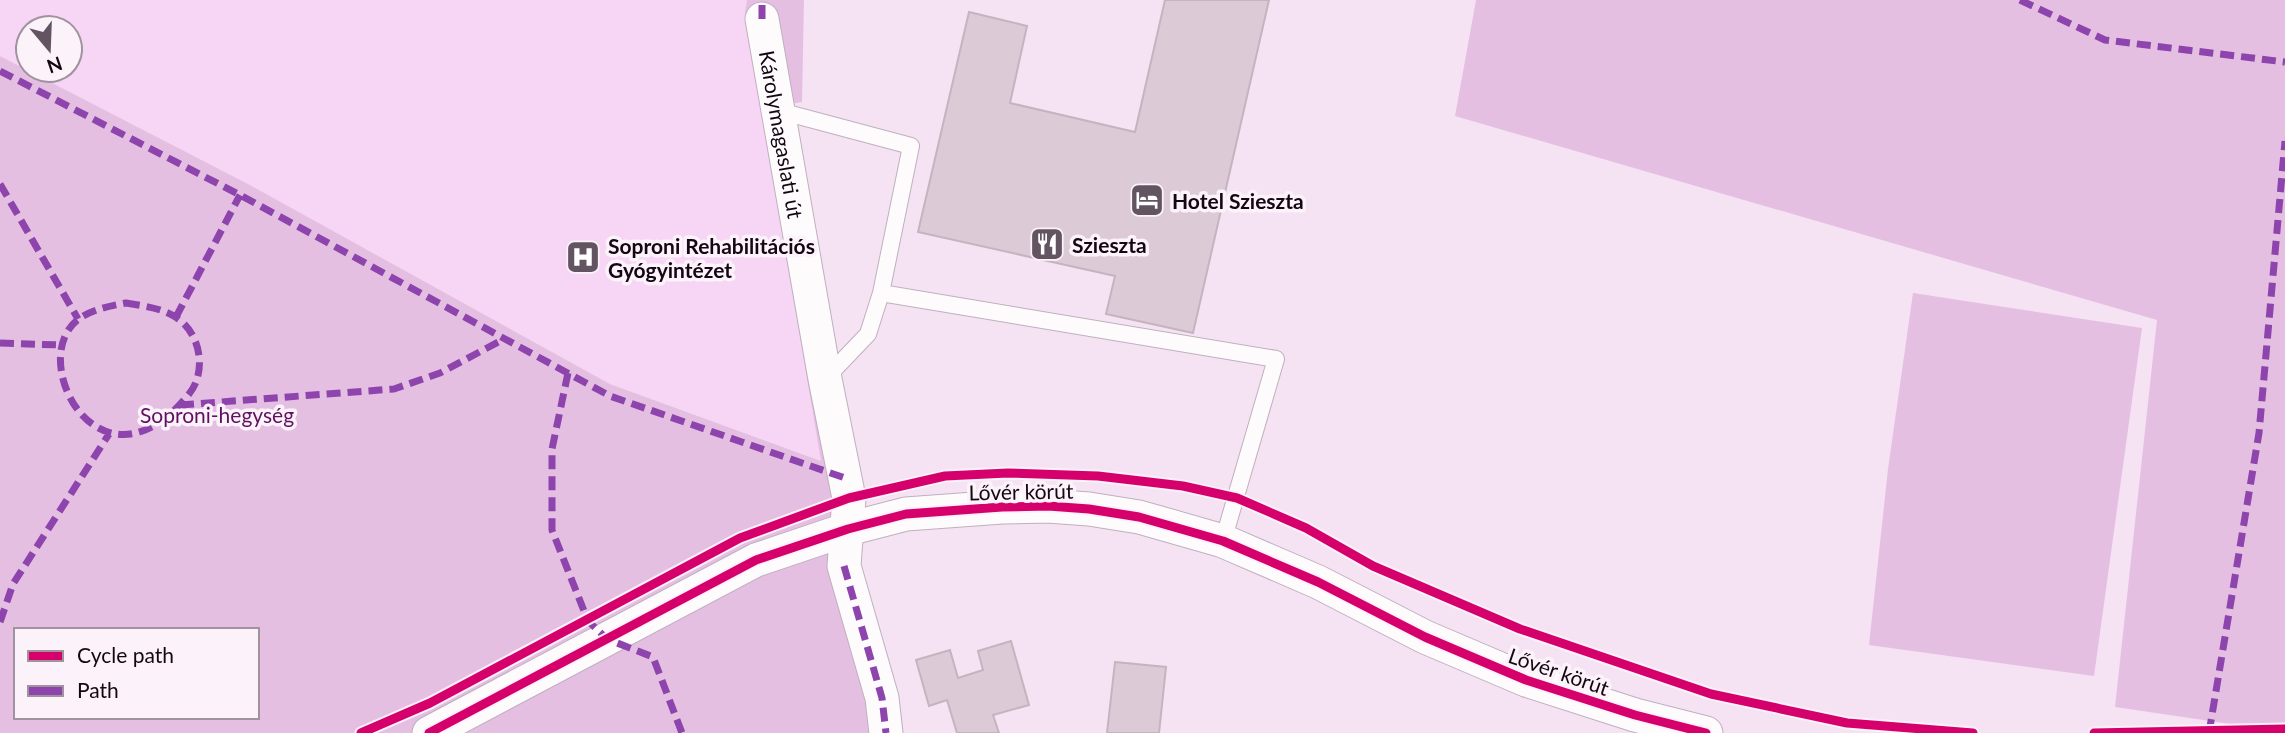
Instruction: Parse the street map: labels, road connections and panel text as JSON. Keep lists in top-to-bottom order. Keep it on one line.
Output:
{"streets":{"street":["Károlymagaslati út","Lővér körút"]},"crossings":[["Károlymagaslati út","Lővér körút"]],"parks":["Soproni-hegység"],"places":{"hotel":["Hotel Szieszta"],"restaurant":["Szieszta"],"hospital":["Soproni Rehabilitációs Gyógyintézet"]},"legend":["Cycle path","Path"],"north":"bottom"}
